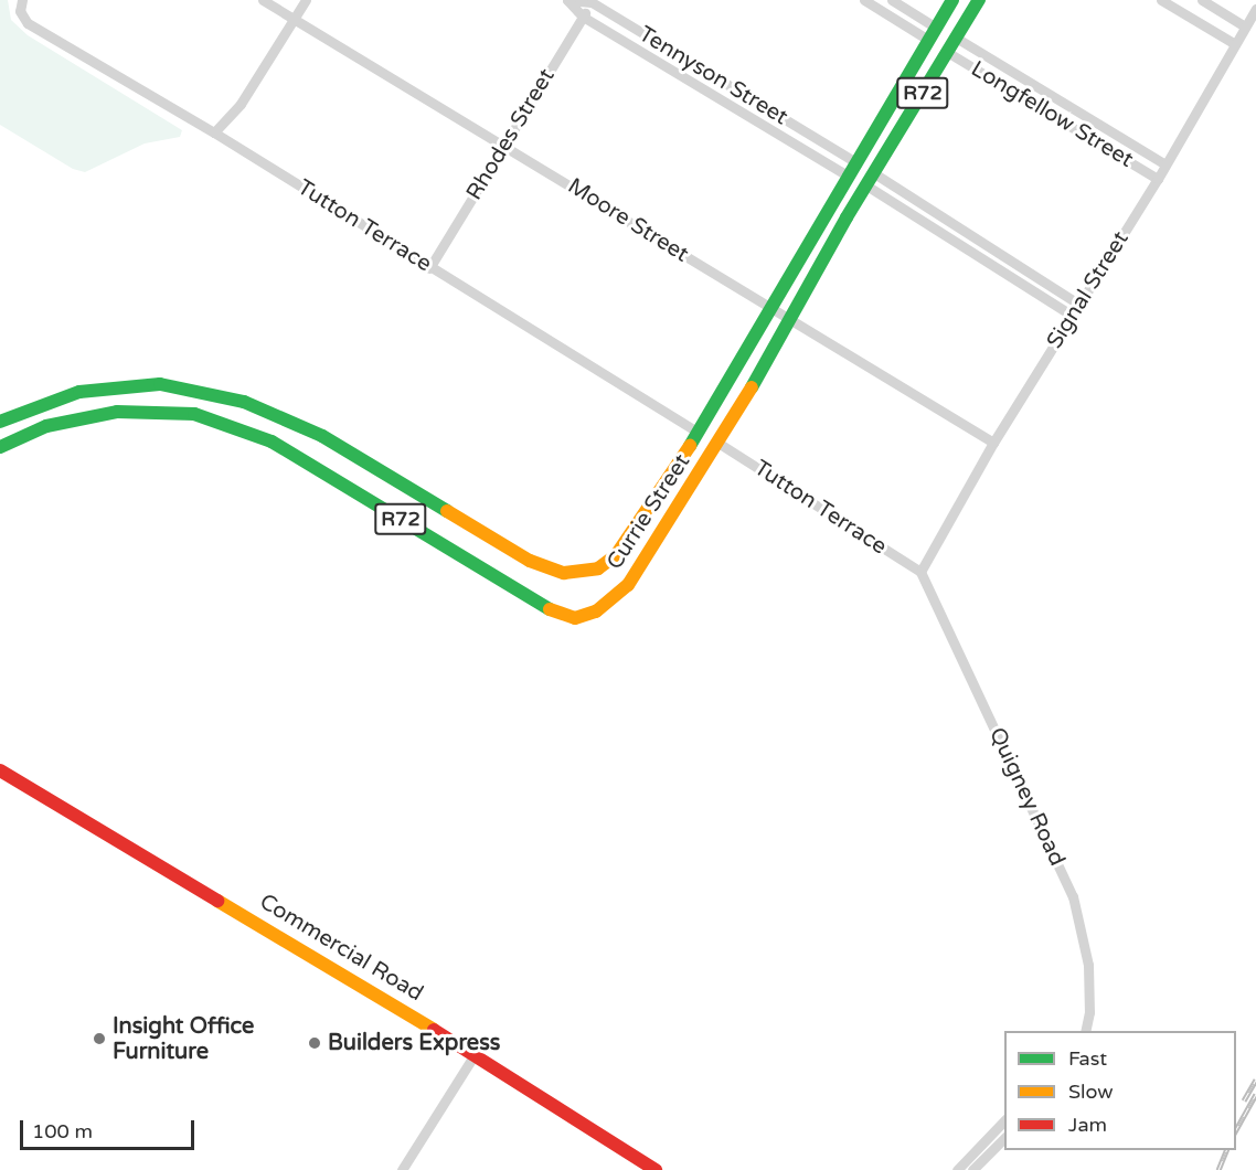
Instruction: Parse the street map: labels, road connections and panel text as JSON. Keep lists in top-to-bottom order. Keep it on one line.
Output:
{"streets":{"main road":["R72","Currie Street","Commercial Road"],"street":["Tennyson Street","Longfellow Street","Rhodes Street","Moore Street","Tutton Terrace","Signal Street","Quigney Road"]},"crossings":[["Tennyson Street","Rhodes Street"],["Tennyson Street","Currie Street"],["Longfellow Street","Signal Street"],["Longfellow Street","Currie Street"],["Rhodes Street","Moore Street"],["Rhodes Street","Tutton Terrace"],["Moore Street","Signal Street"],["Moore Street","Currie Street"],["Tutton Terrace","Signal Street"],["Tutton Terrace","Currie Street"],["Tutton Terrace","Quigney Road"],["Signal Street","Quigney Road"]],"places":["Insight Office Furniture","Builders Express"],"legend":["Fast","Slow","Jam"],"scale_bar":"100 m"}
